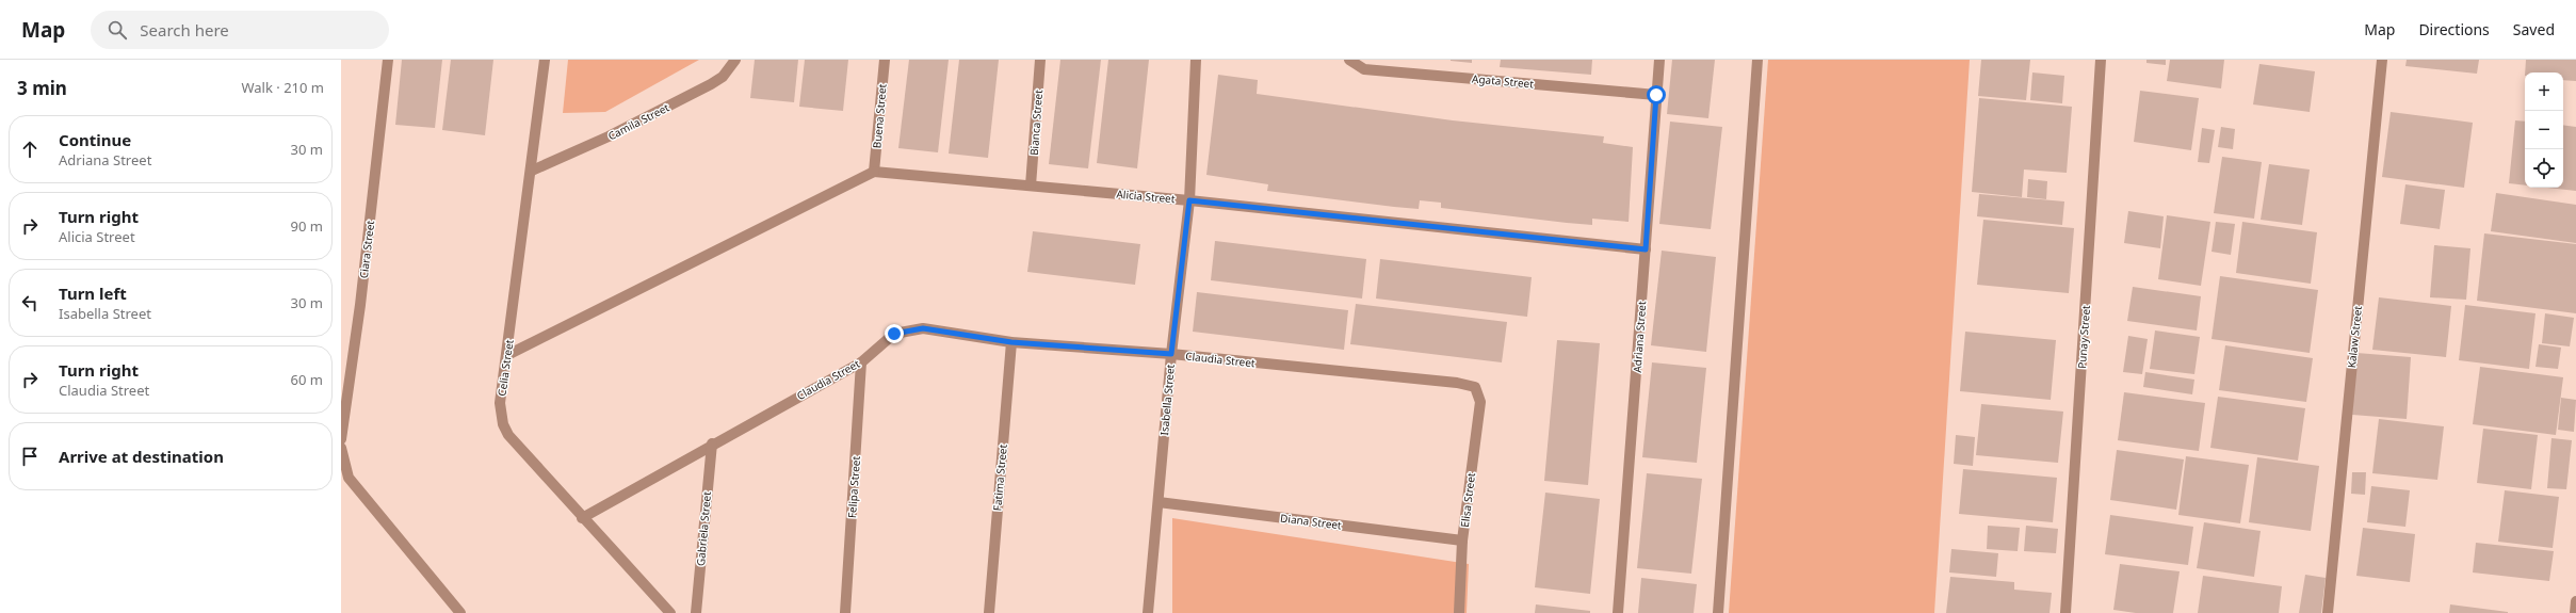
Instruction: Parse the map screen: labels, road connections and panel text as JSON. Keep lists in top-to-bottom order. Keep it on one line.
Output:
{"streets":{"street":["Agata Street","Buena Street","Camila Street","Bianca Street","Alicia Street","Ciara Street","Adriana Street","Punay Street","Kalaw Street","Claudia Street","Celia Street","Isabella Street","Fatima Street","Felipa Street","Elisa Street","Diana Street","Gabriela Street"]},"crossings":[["Agata Street","Adriana Street"],["Buena Street","Alicia Street"],["Camila Street","Celia Street"],["Bianca Street","Alicia Street"],["Alicia Street","Adriana Street"],["Alicia Street","Isabella Street"],["Claudia Street","Celia Street"],["Claudia Street","Isabella Street"],["Claudia Street","Fatima Street"],["Claudia Street","Felipa Street"],["Claudia Street","Elisa Street"],["Claudia Street","Gabriela Street"],["Isabella Street","Diana Street"],["Elisa Street","Diana Street"]],"page":{"header":"Map","search":"Search here","nav":["Map","Directions","Saved"],"heading":["3 min","Walk · 210 m"],"map_buttons":["+","−"],"list":[["Continue","Adriana Street","30 m"],["Turn right","Alicia Street","90 m"],["Turn left","Isabella Street","30 m"],["Turn right","Claudia Street","60 m"],"Arrive at destination"]}}
